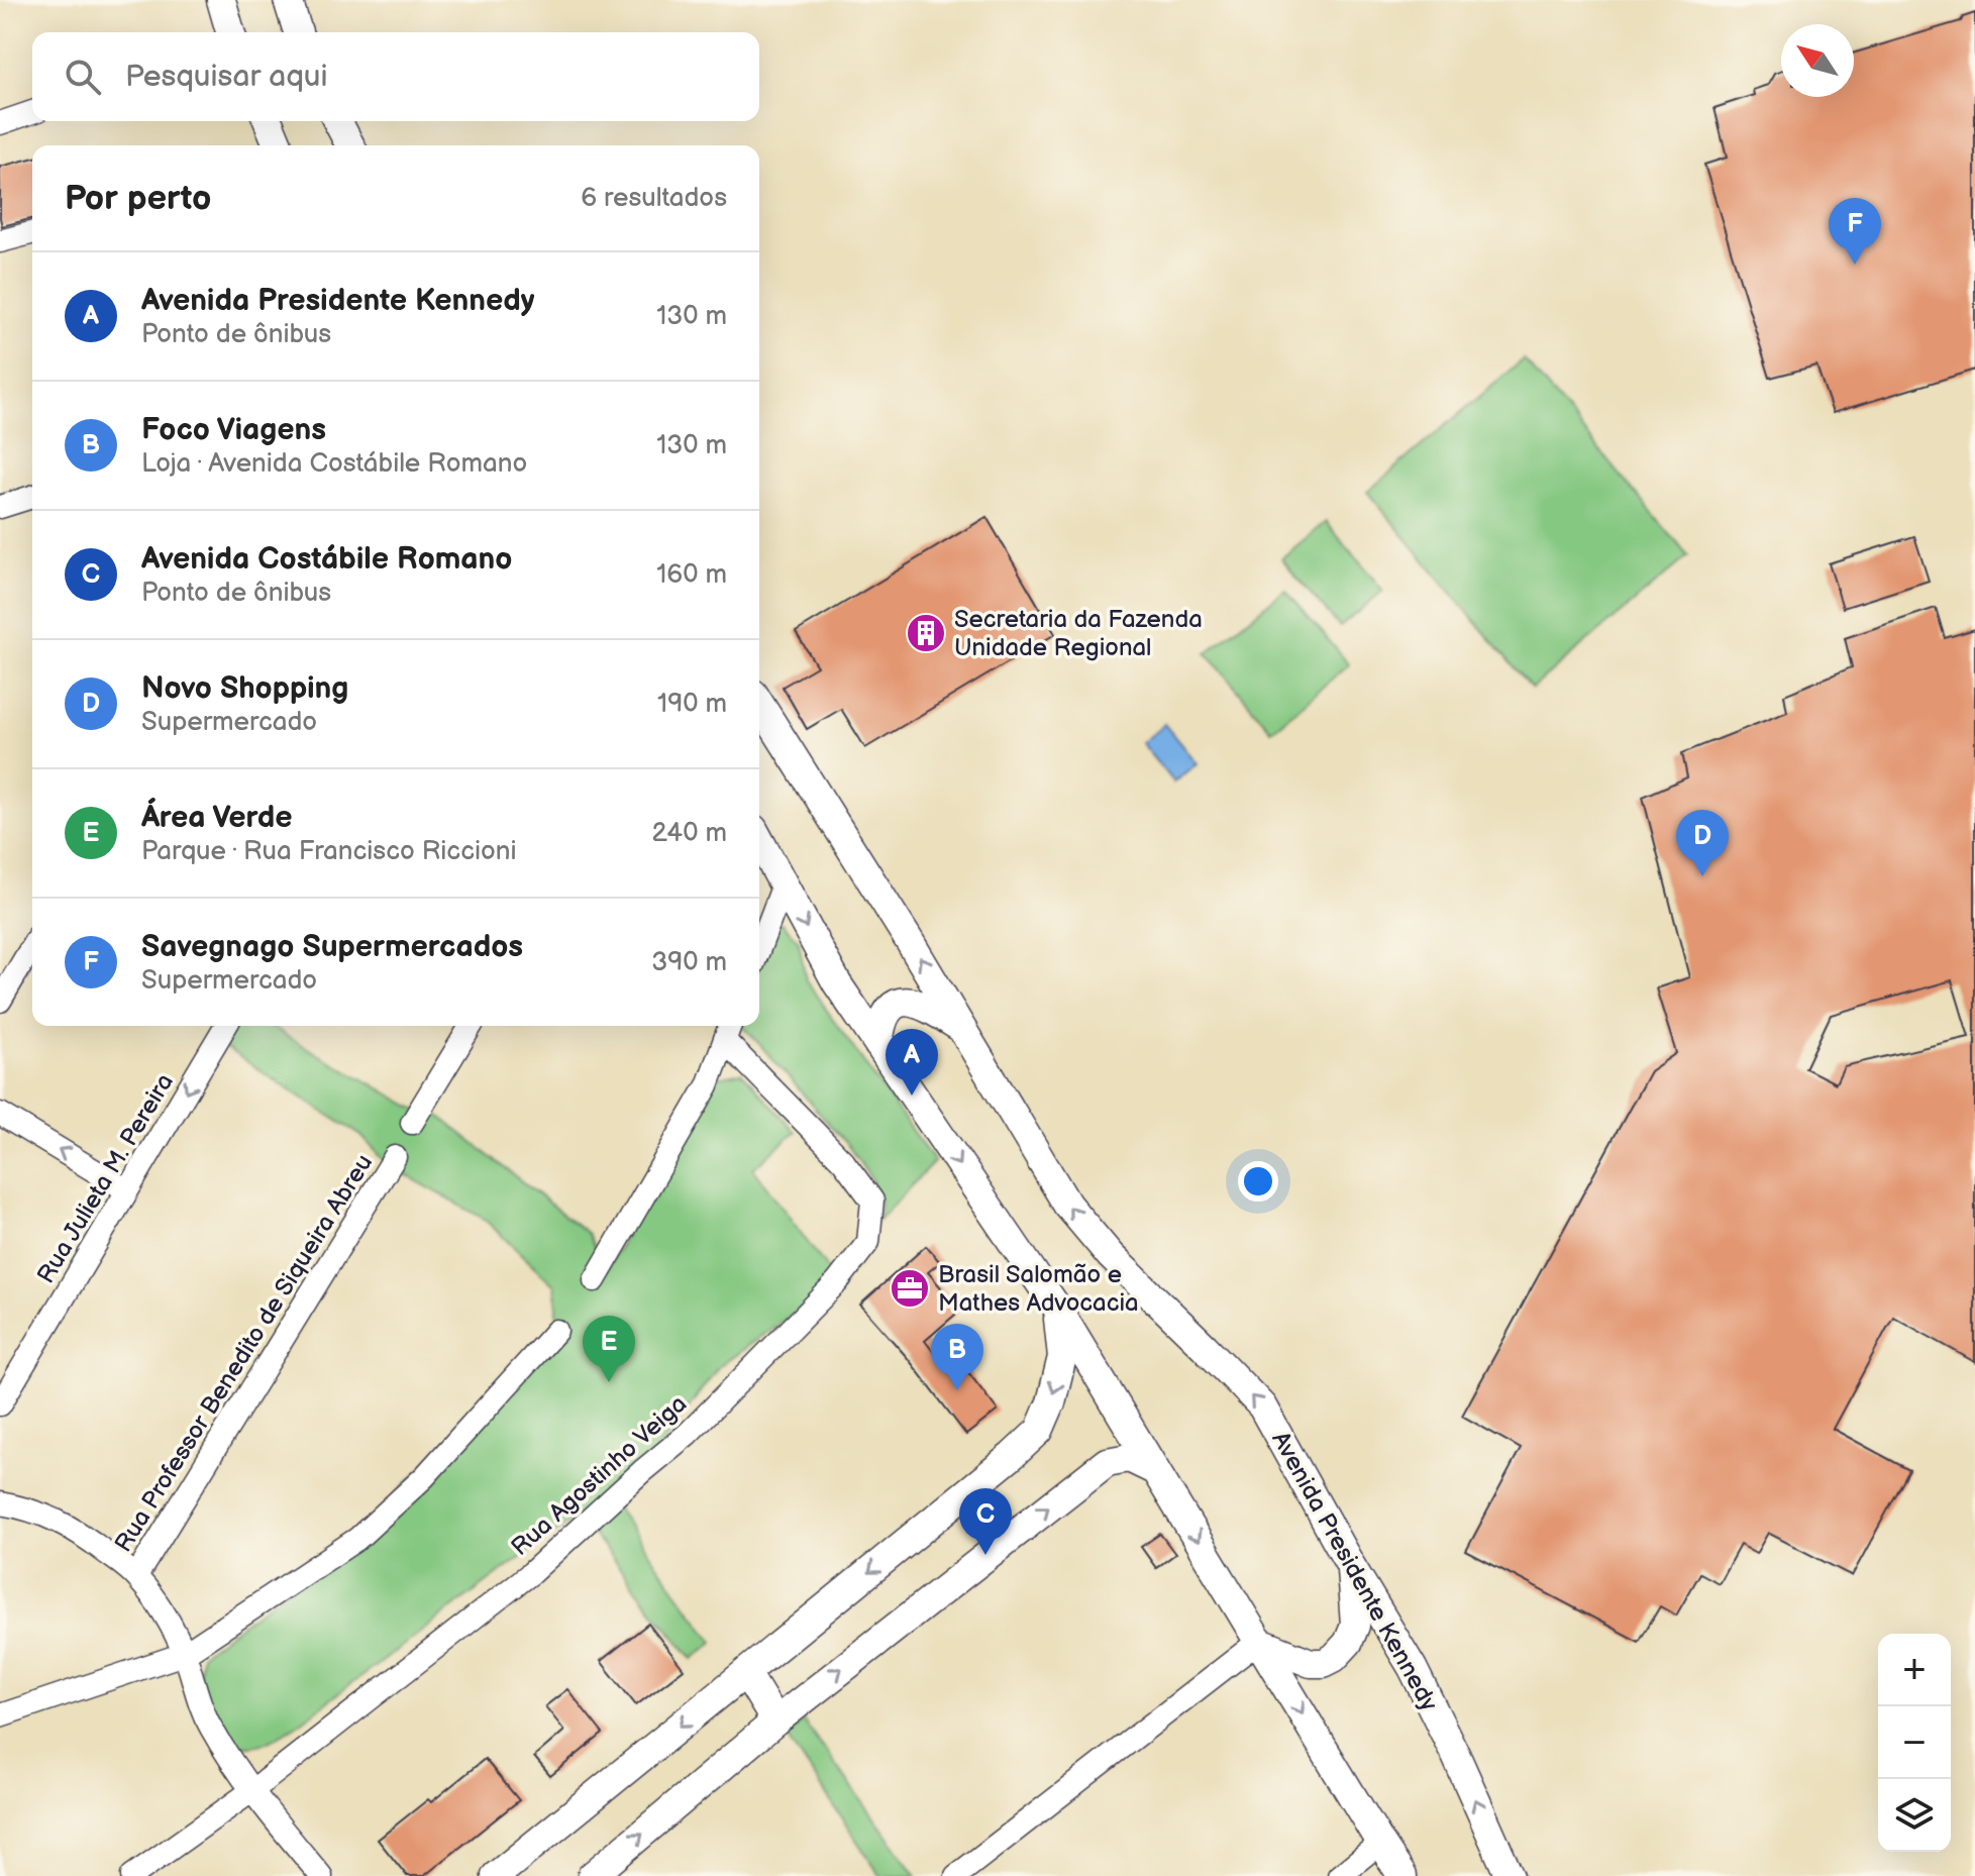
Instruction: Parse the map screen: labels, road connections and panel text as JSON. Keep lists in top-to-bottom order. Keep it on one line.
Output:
{"streets":{"main road":["Avenida Presidente Kennedy"],"street":["Rua Julieta M. Pereira","Rua Professor Benedito de Siqueira Abreu","Rua Agostinho Veiga"]},"one_way":["Rua Julieta M. Pereira"],"places":{"building":["Secretaria da Fazenda Unidade Regional"],"office":["Brasil Salomão e Mathes Advocacia"]},"north":"top left","page":{"search":"Pesquisar aqui","heading":["Por perto","6 resultados"],"pins":["F","D","A","E","B","C"],"list":[{"mark":"A","name":"Avenida Presidente Kennedy","note":"Ponto de ônibus","value":"130 m"},{"mark":"B","name":"Foco Viagens","note":"Loja · Avenida Costábile Romano","value":"130 m"},{"mark":"C","name":"Avenida Costábile Romano","note":"Ponto de ônibus","value":"160 m"},{"mark":"D","name":"Novo Shopping","note":"Supermercado","value":"190 m"},{"mark":"E","name":"Área Verde","note":"Parque · Rua Francisco Riccioni","value":"240 m"},{"mark":"F","name":"Savegnago Supermercados","note":"Supermercado","value":"390 m"}],"map_buttons":["+","−"]}}
